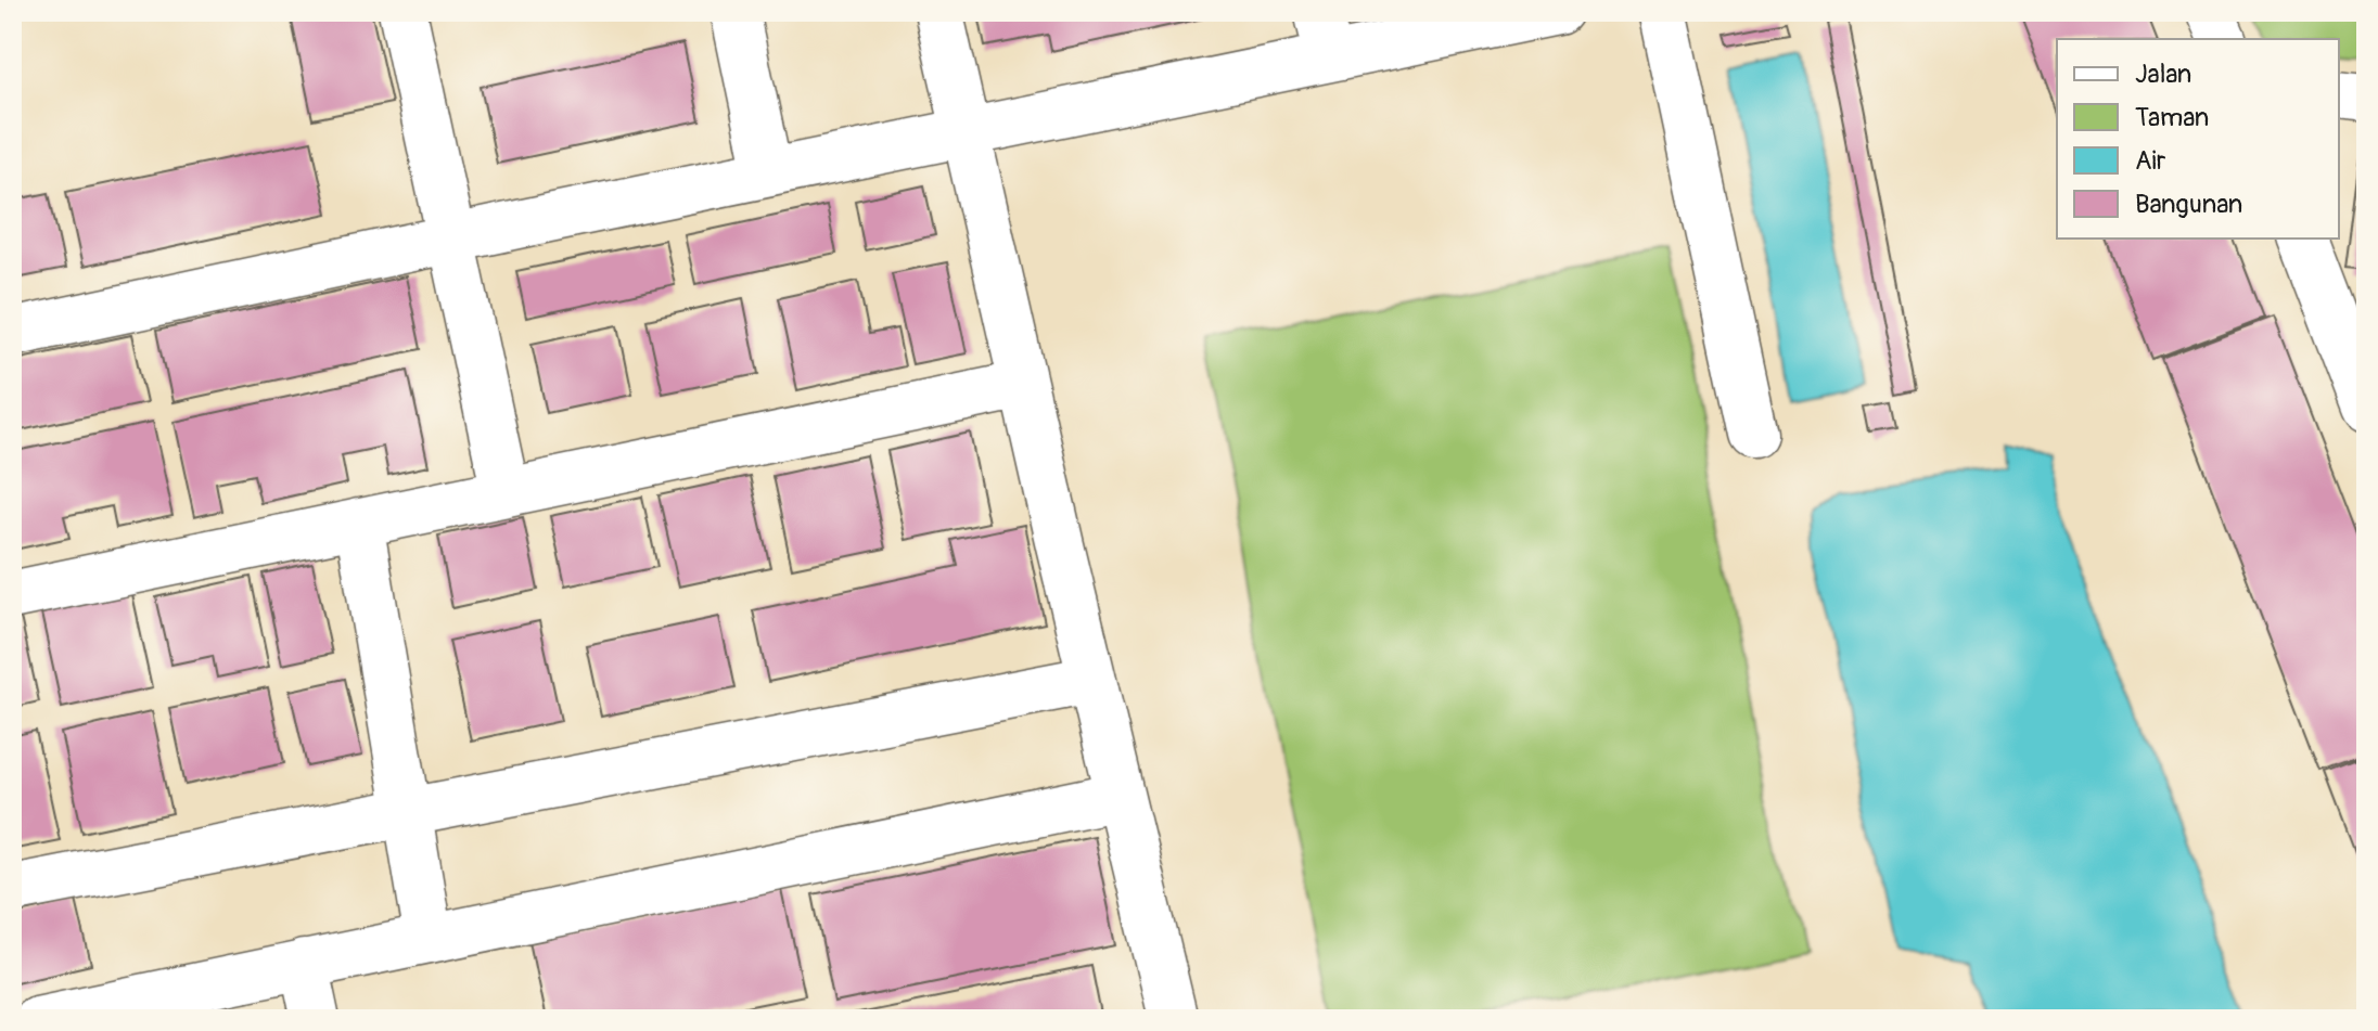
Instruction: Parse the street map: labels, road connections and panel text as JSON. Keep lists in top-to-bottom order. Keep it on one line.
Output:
{"legend":["Jalan","Taman","Air","Bangunan"]}
